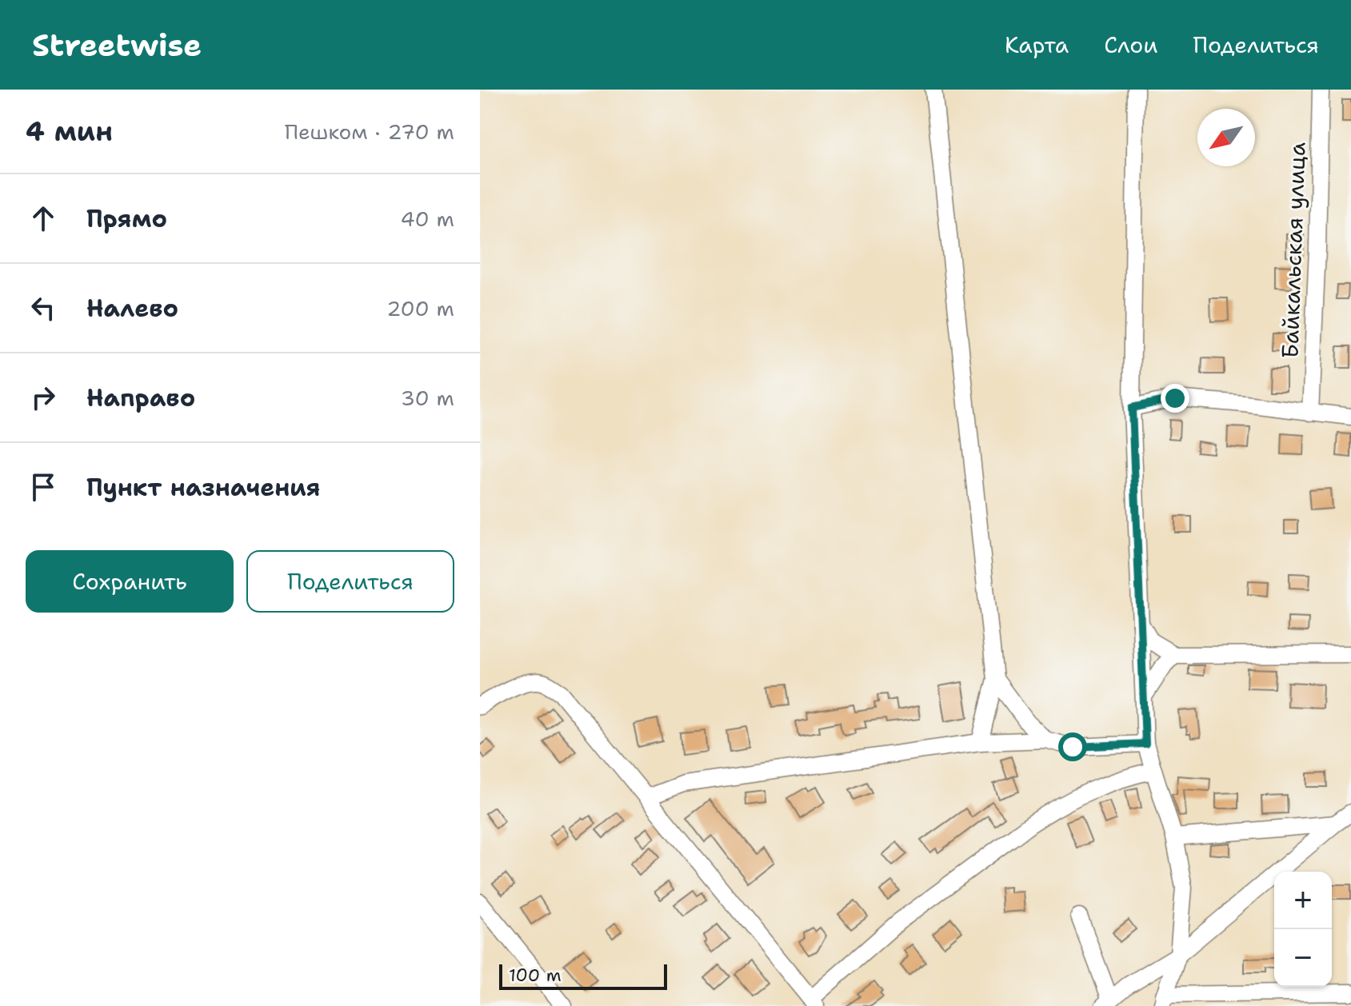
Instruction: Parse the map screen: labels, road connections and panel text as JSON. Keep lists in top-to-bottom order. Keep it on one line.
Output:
{"streets":{"street":["Байкальская улица"]},"scale_bar":"100 m","north":"bottom left","page":{"header":"Streetwise","nav":["Карта","Слои","Поделиться"],"heading":["4 мин","Пешком · 270 m"],"list":[["Прямо","40 m"],["Налево","200 m"],["Направо","30 m"],"Пункт назначения"],"buttons":["Сохранить","Поделиться"],"map_buttons":["+","−"],"scale":"100 m"}}
